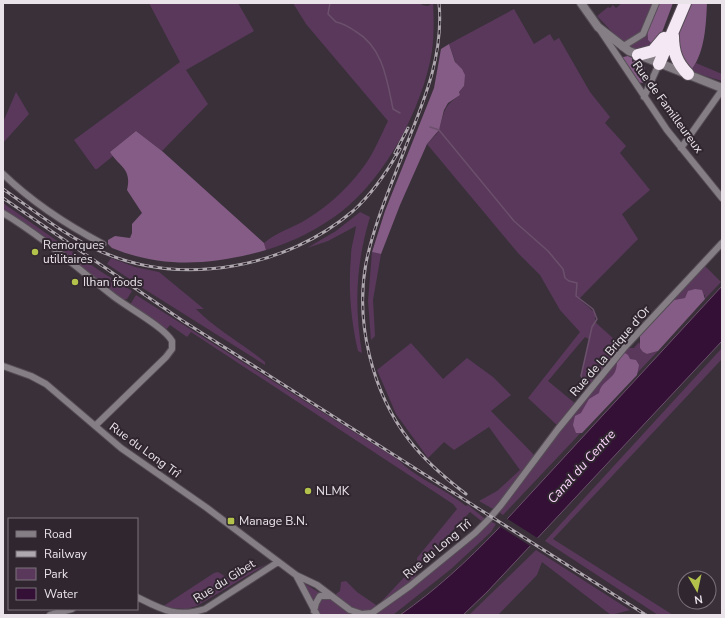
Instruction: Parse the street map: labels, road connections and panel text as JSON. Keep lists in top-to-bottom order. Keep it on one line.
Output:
{"streets":{"street":["Rue de Familleureux","Rue de la Brique d'Or","Rue du Long Trî","Rue du Gibet"]},"crossings":[["Rue de la Brique d'Or","Rue du Long Trî"],["Rue du Long Trî","Rue du Gibet"]],"water":["Canal du Centre"],"places":{"other":["Remorques utilitaires","Ilhan foods","NLMK"],"transit":["Manage B.N."]},"legend":["Road","Railway","Park","Water"],"north":"bottom"}
